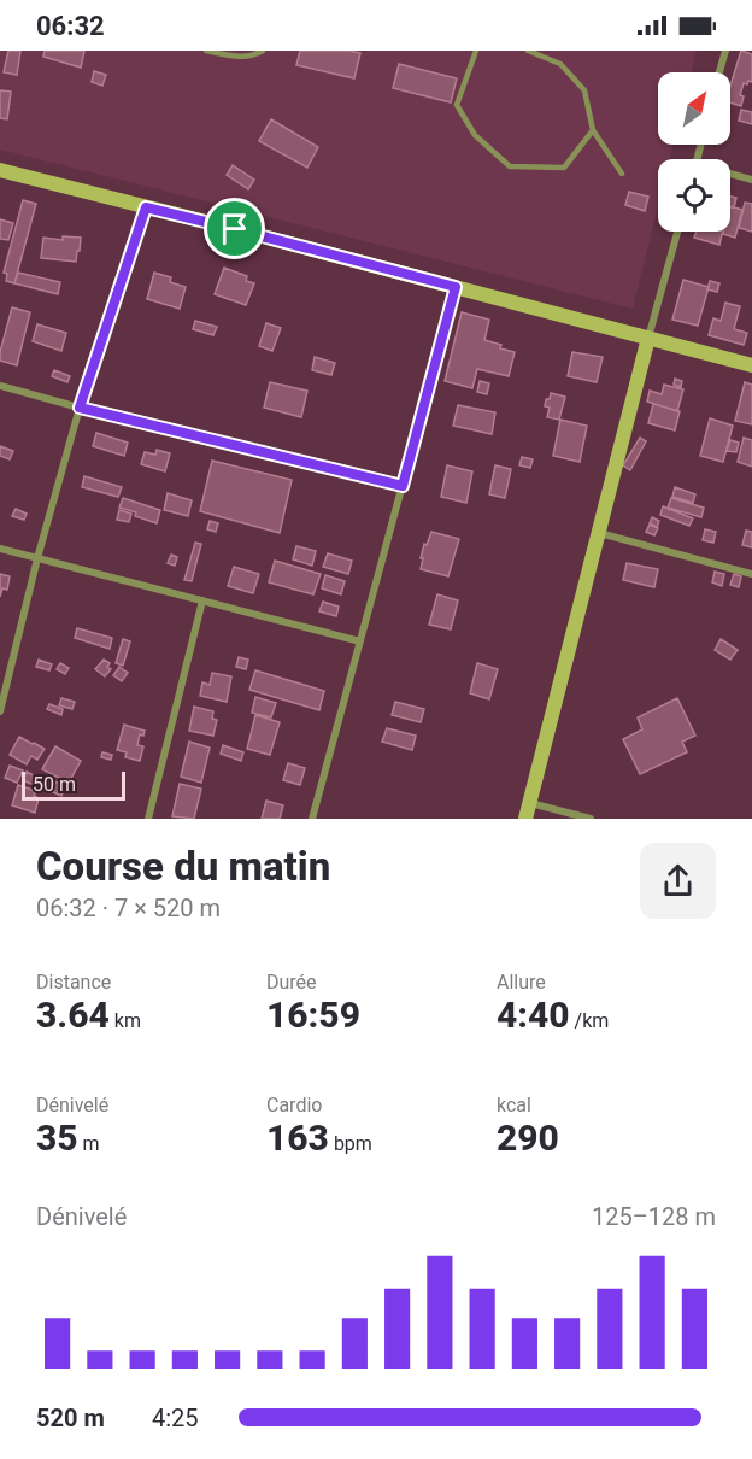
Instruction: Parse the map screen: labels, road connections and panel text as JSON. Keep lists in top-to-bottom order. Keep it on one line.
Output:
{"scale_bar":"50 m","north":"top right","page":{"status":"06:32","scale":"50 m","heading":["Course du matin","06:32 · 7 × 520 m"],"stats":[["Distance","3.64 km"],["Durée","16:59"],["Allure","4:40 /km"],["Dénivelé","35 m"],["Cardio","163 bpm"],["kcal","290"]],"chart":["Dénivelé","125–128 m"],"list":[{"name":"520 m","note":"4:25"}]}}
